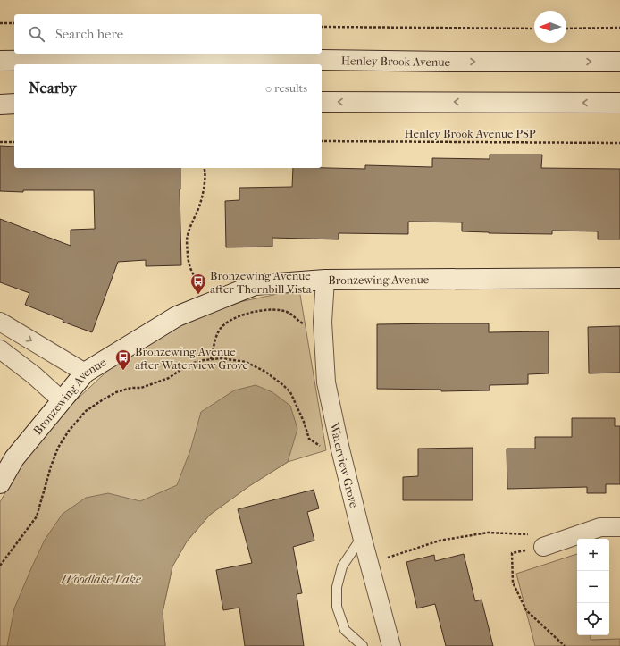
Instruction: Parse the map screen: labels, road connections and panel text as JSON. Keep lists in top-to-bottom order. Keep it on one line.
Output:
{"streets":{"main road":["Henley Brook Avenue","Bronzewing Avenue"],"street":["Waterview Grove"],"path":["Henley Brook Avenue PSP"]},"crossings":[["Bronzewing Avenue","Waterview Grove"]],"water":["Woodlake Lake"],"places":{"bus stop":["Bronzewing Avenue after Thornbill Vista","Bronzewing Avenue after Waterview Grove"]},"north":"left","page":{"search":"Search here","heading":["Nearby","0 results"],"map_buttons":["+","−"]}}
